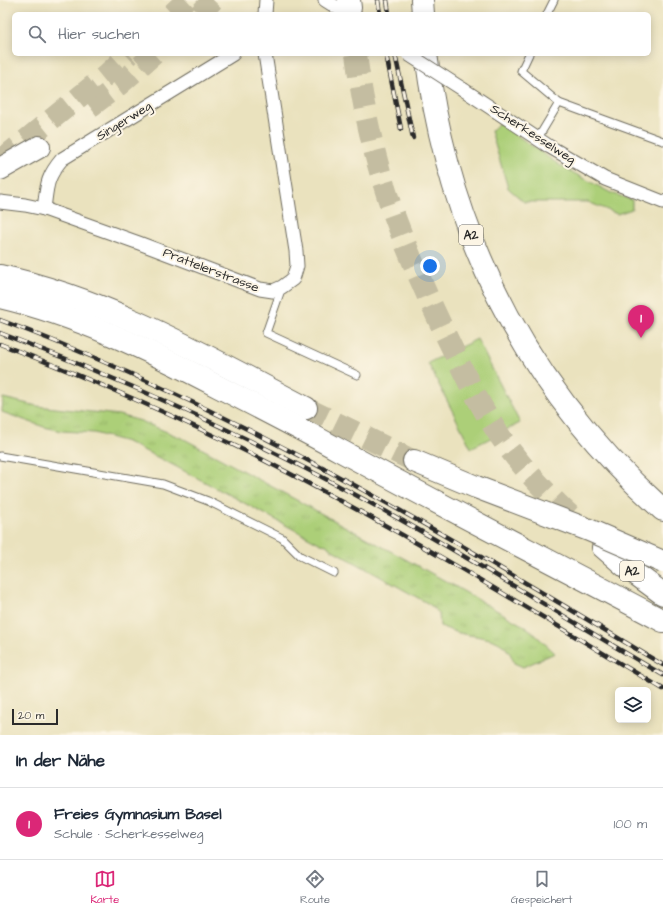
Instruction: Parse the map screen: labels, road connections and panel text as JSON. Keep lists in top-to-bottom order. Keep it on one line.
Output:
{"streets":{"highway":["A2"],"street":["Singerweg","Scherkesselweg","Prattelerstrasse"]},"crossings":[["Singerweg","Prattelerstrasse"]],"scale_bar":"20 m","page":{"search":"Hier suchen","pins":"1","scale":"20 m","heading":"In der Nähe","list":[{"mark":"1","name":"Freies Gymnasium Basel","note":"Schule · Scherkesselweg","value":"100 m"}],"nav":["Karte","Route","Gespeichert"]}}
